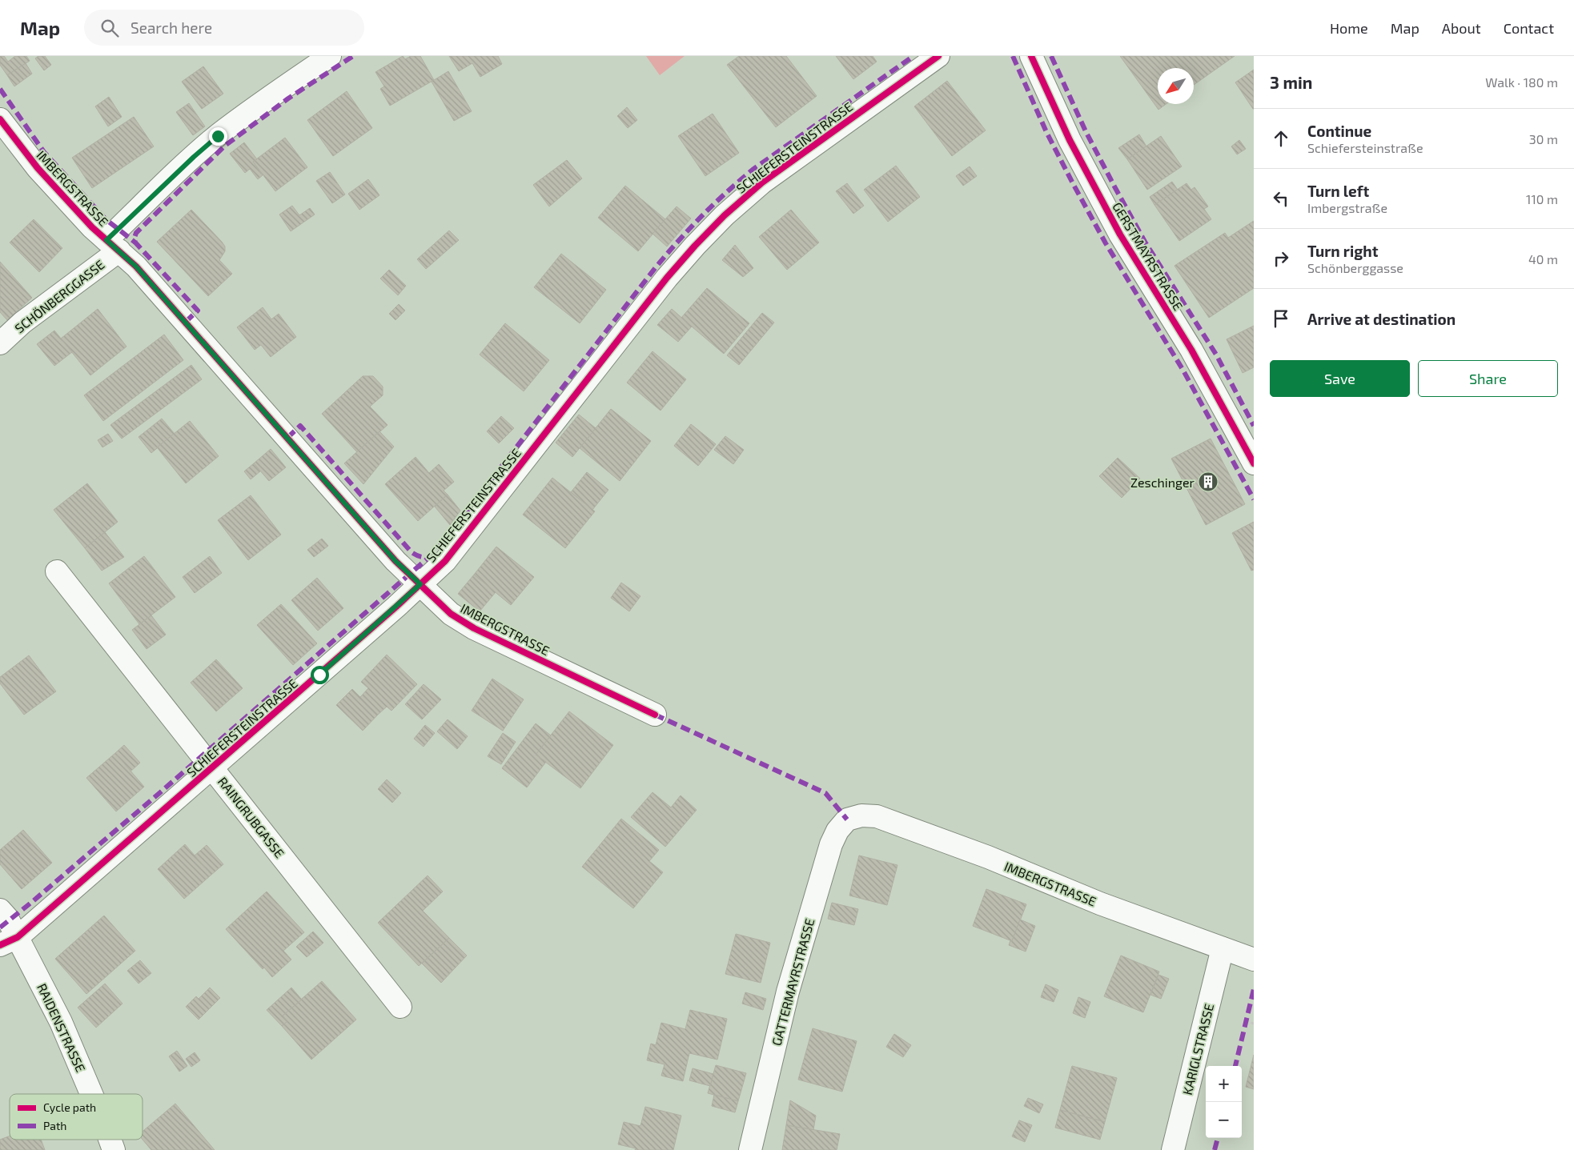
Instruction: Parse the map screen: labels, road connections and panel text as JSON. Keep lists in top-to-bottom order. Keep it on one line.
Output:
{"streets":{"street":["SCHIEFERSTEINSTRASSE","IMBERGSTRASSE","GERSTMAYRSTRASSE","SCHÖNBERGGASSE","RAINGRUBGASSE","GATTERMAYRSTRASSE","RAIDENSTRASSE","KARIGLSTRASSE"]},"crossings":[["SCHIEFERSTEINSTRASSE","IMBERGSTRASSE"],["SCHIEFERSTEINSTRASSE","RAINGRUBGASSE"],["SCHIEFERSTEINSTRASSE","RAIDENSTRASSE"],["IMBERGSTRASSE","SCHÖNBERGGASSE"],["IMBERGSTRASSE","GATTERMAYRSTRASSE"],["IMBERGSTRASSE","KARIGLSTRASSE"]],"places":{"building":["Zeschinger"]},"legend":["Cycle path","Path"],"north":"bottom left","page":{"header":"Map","search":"Search here","nav":["Home","Map","About","Contact"],"heading":["3 min","Walk · 180 m"],"list":[["Continue","Schiefersteinstraße","30 m"],["Turn left","Imbergstraße","110 m"],["Turn right","Schönberggasse","40 m"],"Arrive at destination"],"buttons":["Save","Share"],"map_buttons":["+","−"]}}
